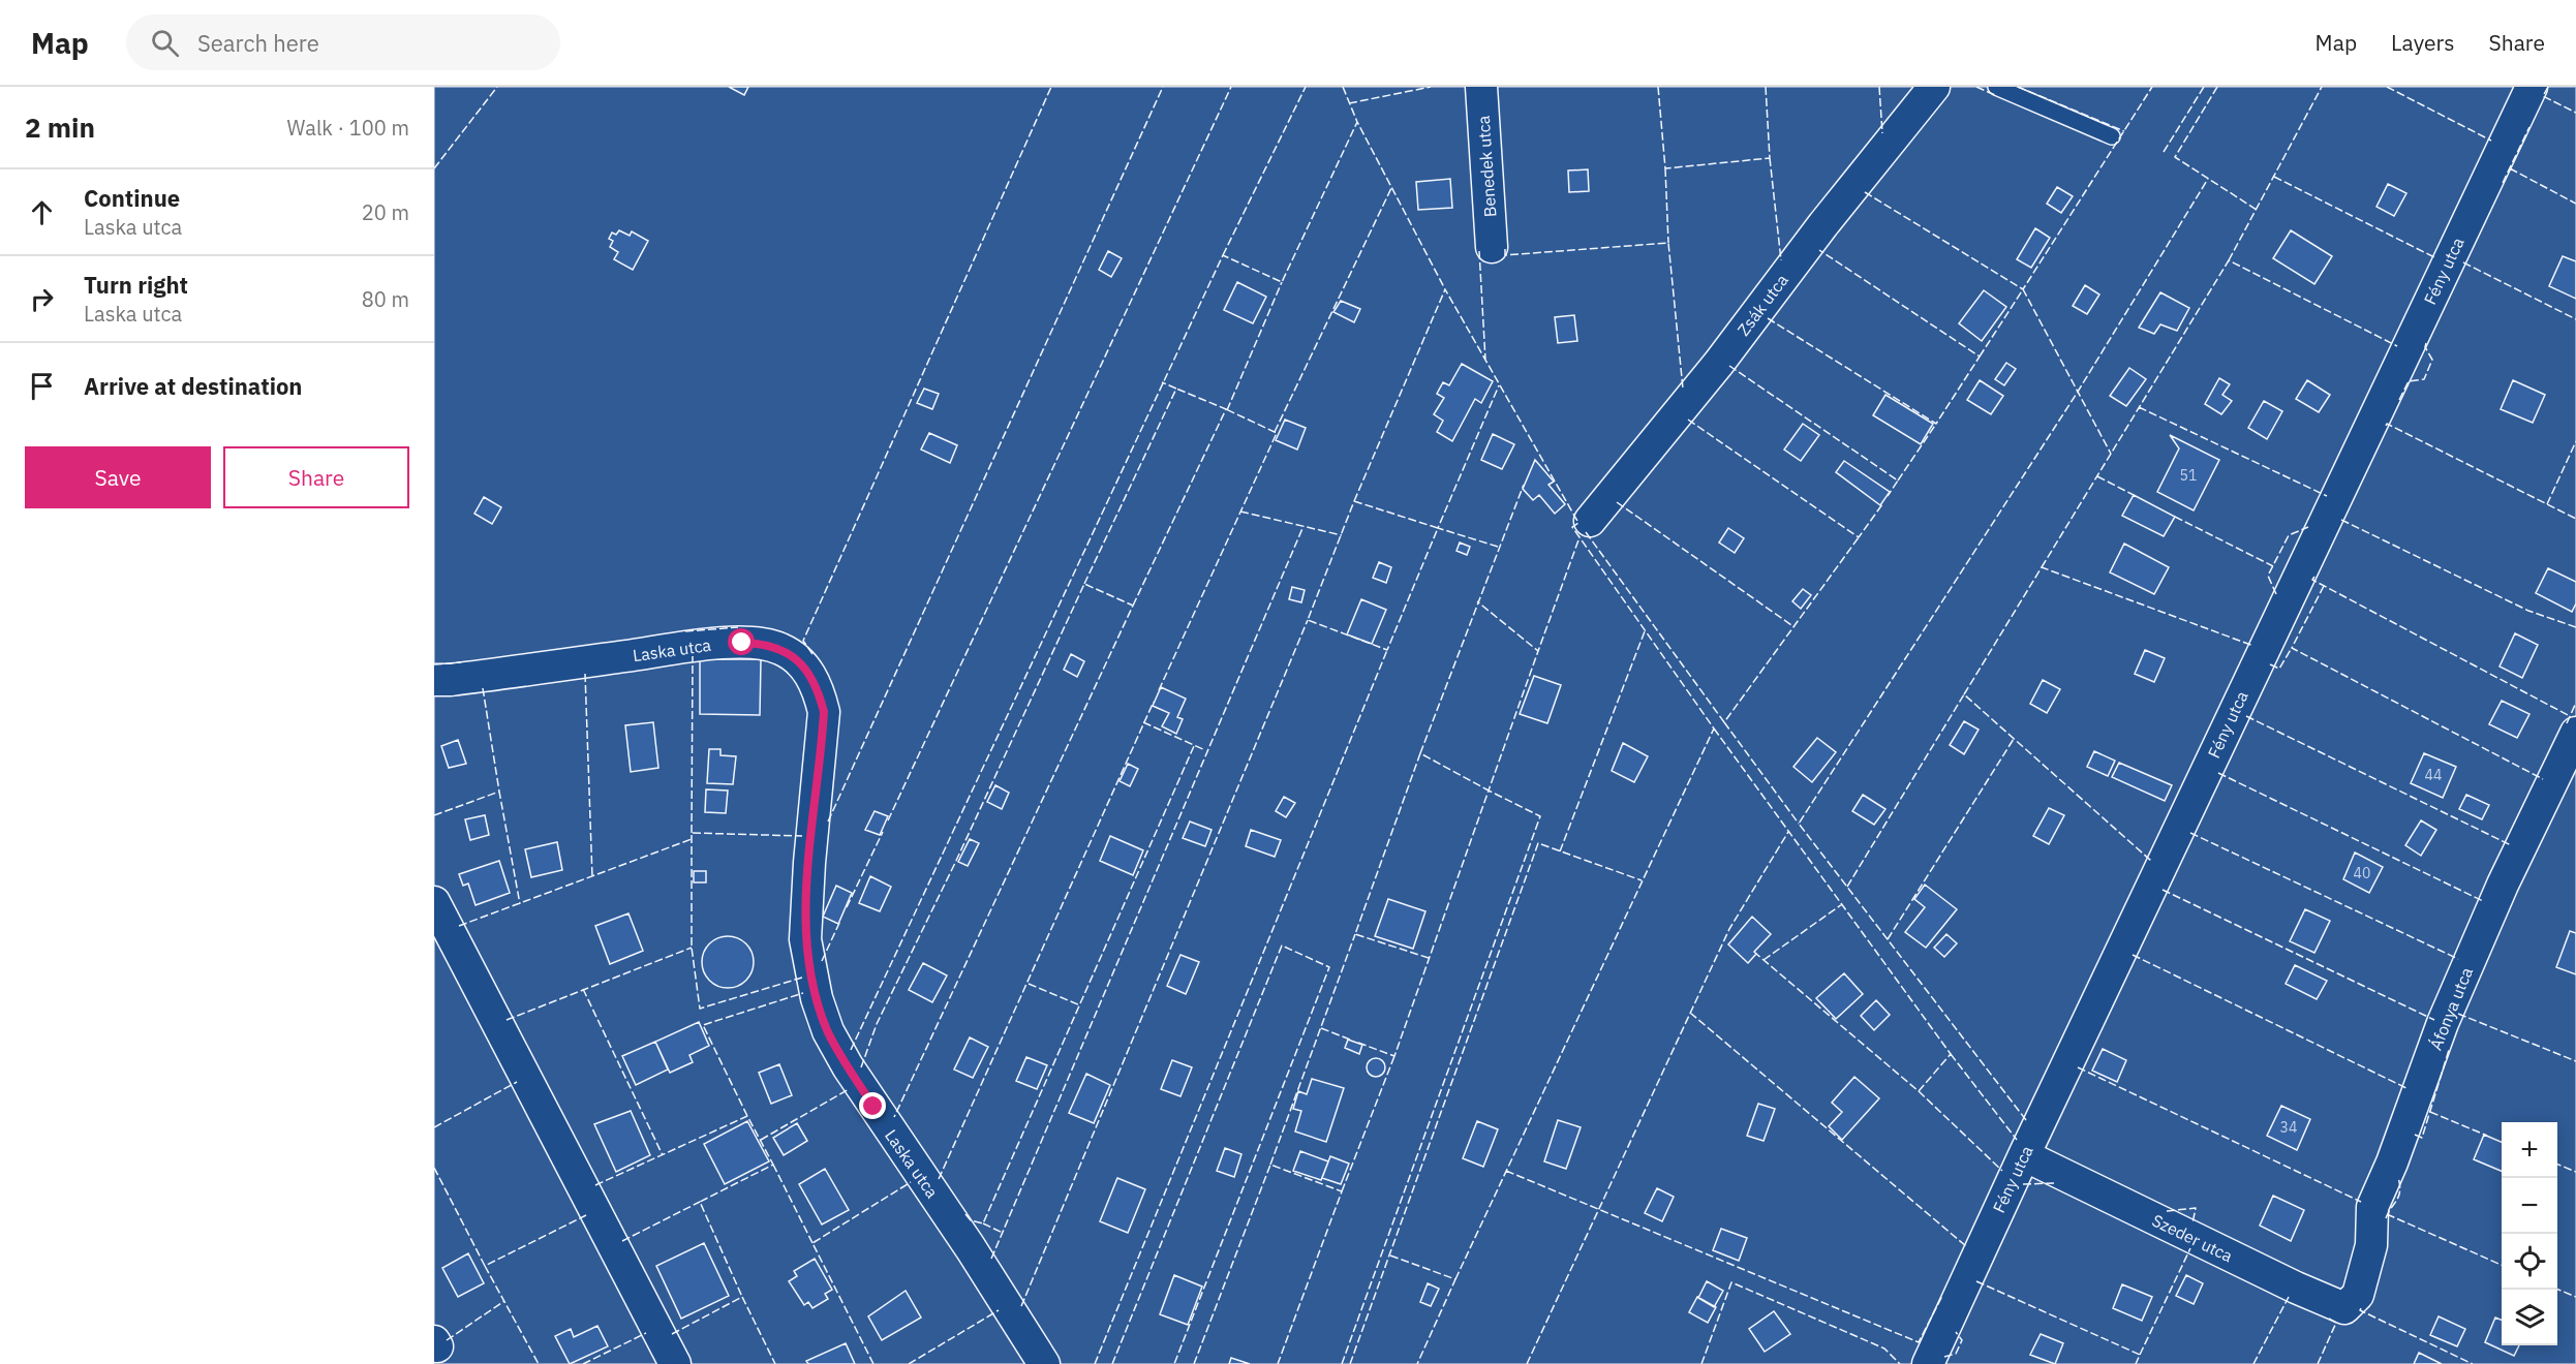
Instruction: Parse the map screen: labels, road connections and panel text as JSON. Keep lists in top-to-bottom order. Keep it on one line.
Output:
{"streets":{"street":["Benedek utca","Fény utca","Zsák utca","Laska utca","Áfonya utca","Szeder utca"]},"crossings":[["Fény utca","Szeder utca"],["Áfonya utca","Szeder utca"]],"house_numbers":["51","44","40","34"],"page":{"header":"Map","search":"Search here","nav":["Map","Layers","Share"],"heading":["2 min","Walk · 100 m"],"list":[["Continue","Laska utca","20 m"],["Turn right","Laska utca","80 m"],"Arrive at destination"],"buttons":["Save","Share"],"map_buttons":["+","−"]}}
